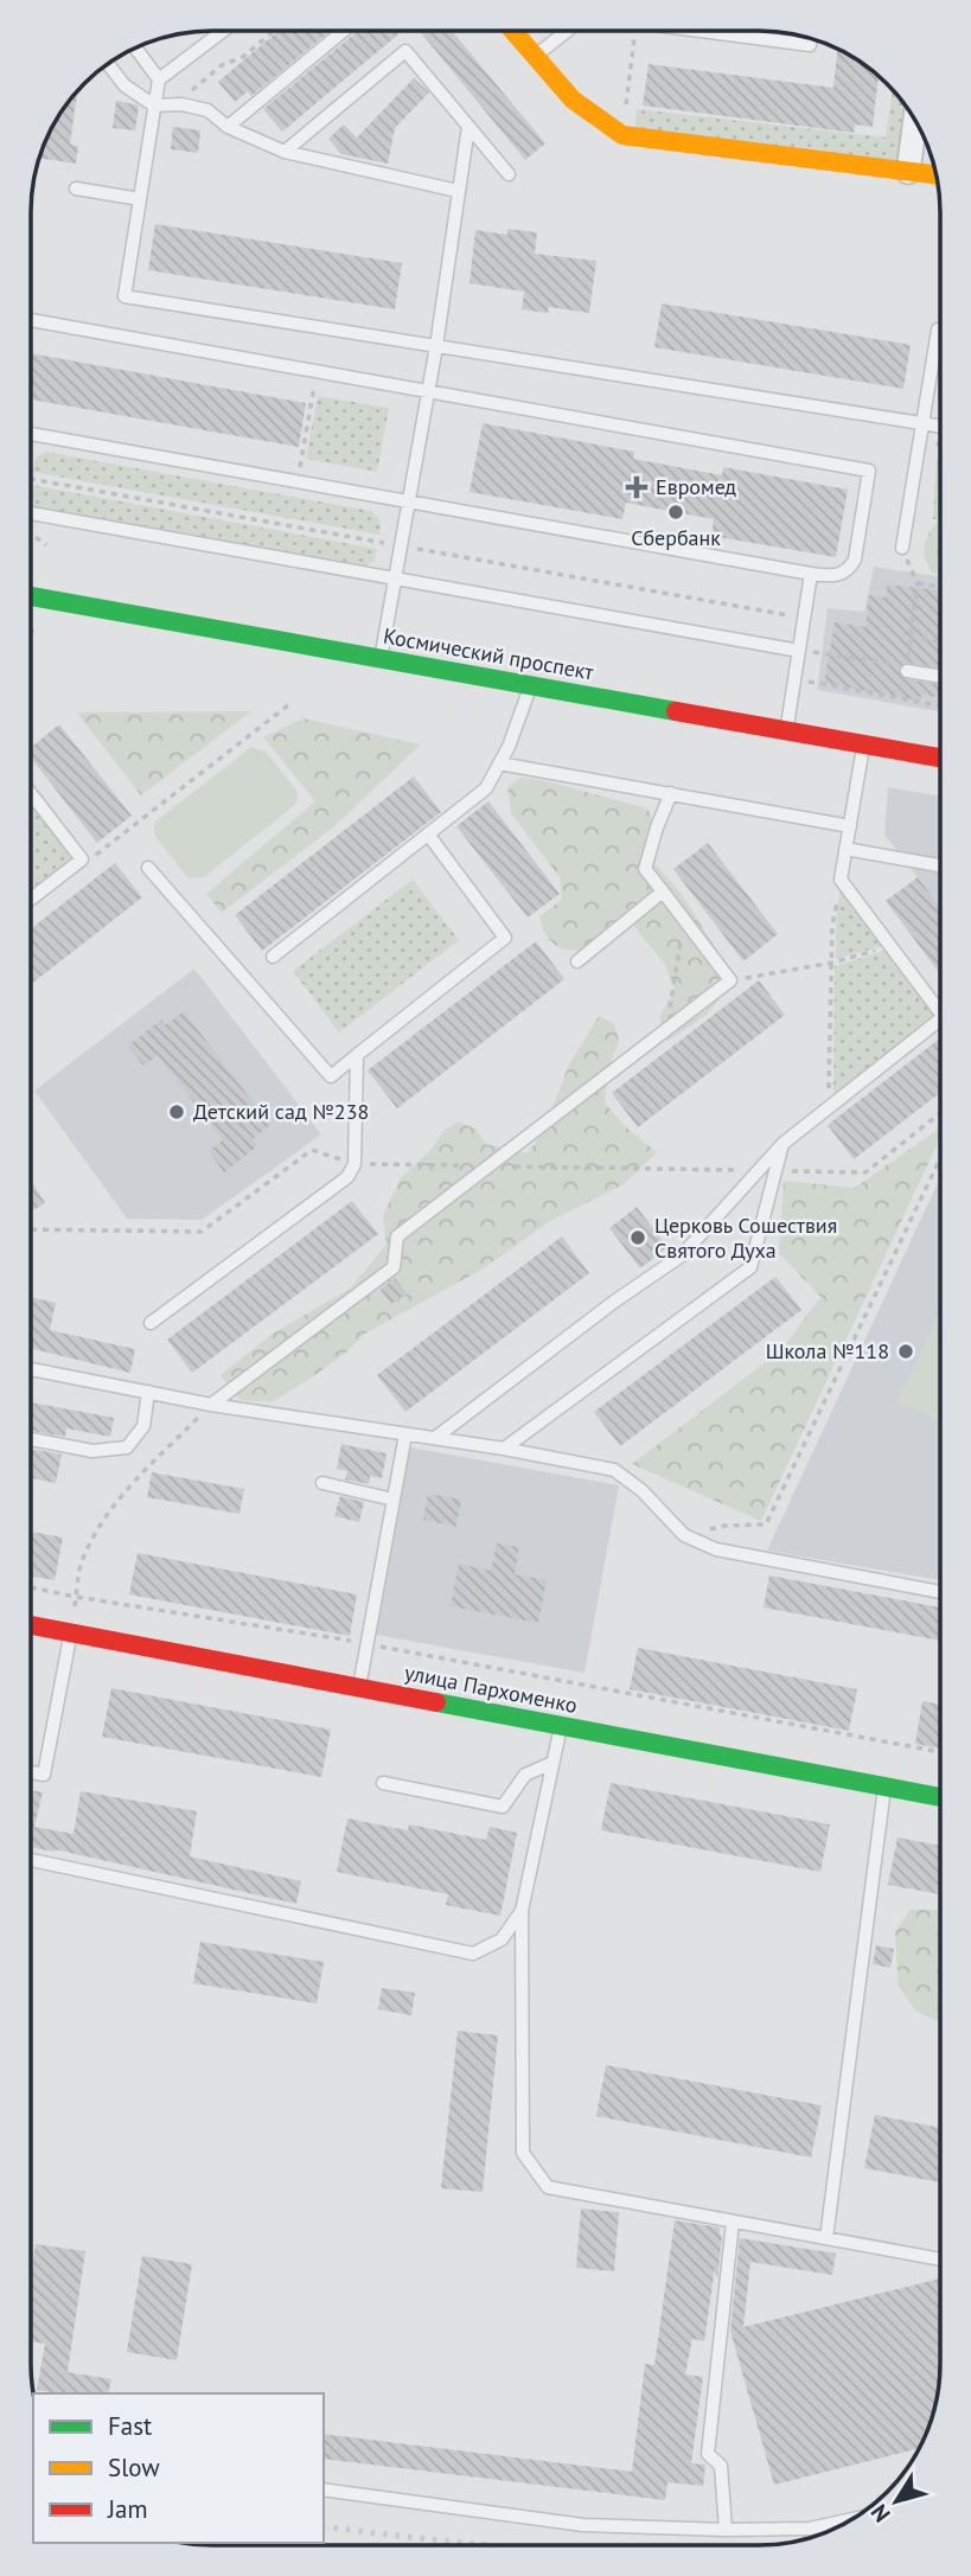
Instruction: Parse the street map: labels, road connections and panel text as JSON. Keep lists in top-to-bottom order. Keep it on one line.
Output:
{"streets":{"street":["Космический проспект","улица Пархоменко"]},"places":{"health":["Евромед"],"other":["Сбербанк","Детский сад №238","Церковь Сошествия Святого Духа","Школа №118"]},"legend":["Fast","Slow","Jam"],"north":"bottom left"}
